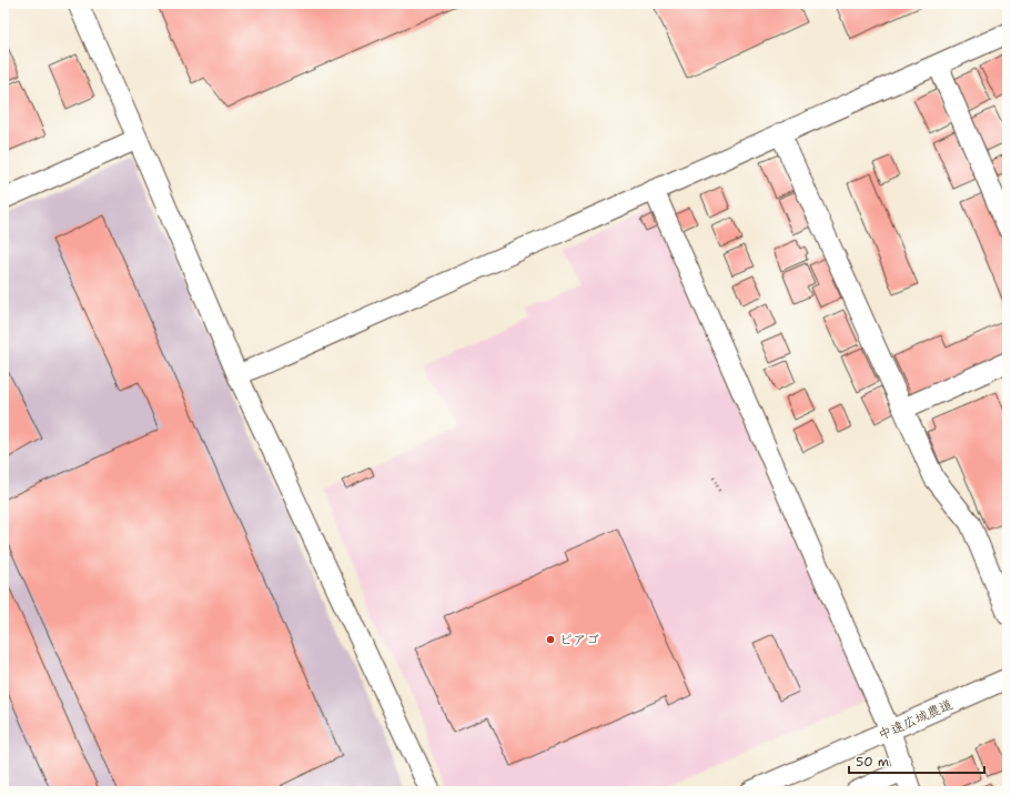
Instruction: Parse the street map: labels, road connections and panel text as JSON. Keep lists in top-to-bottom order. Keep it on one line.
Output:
{"streets":{"street":["中遠広域農道"]},"places":["ピアゴ"],"scale_bar":"50 m"}
